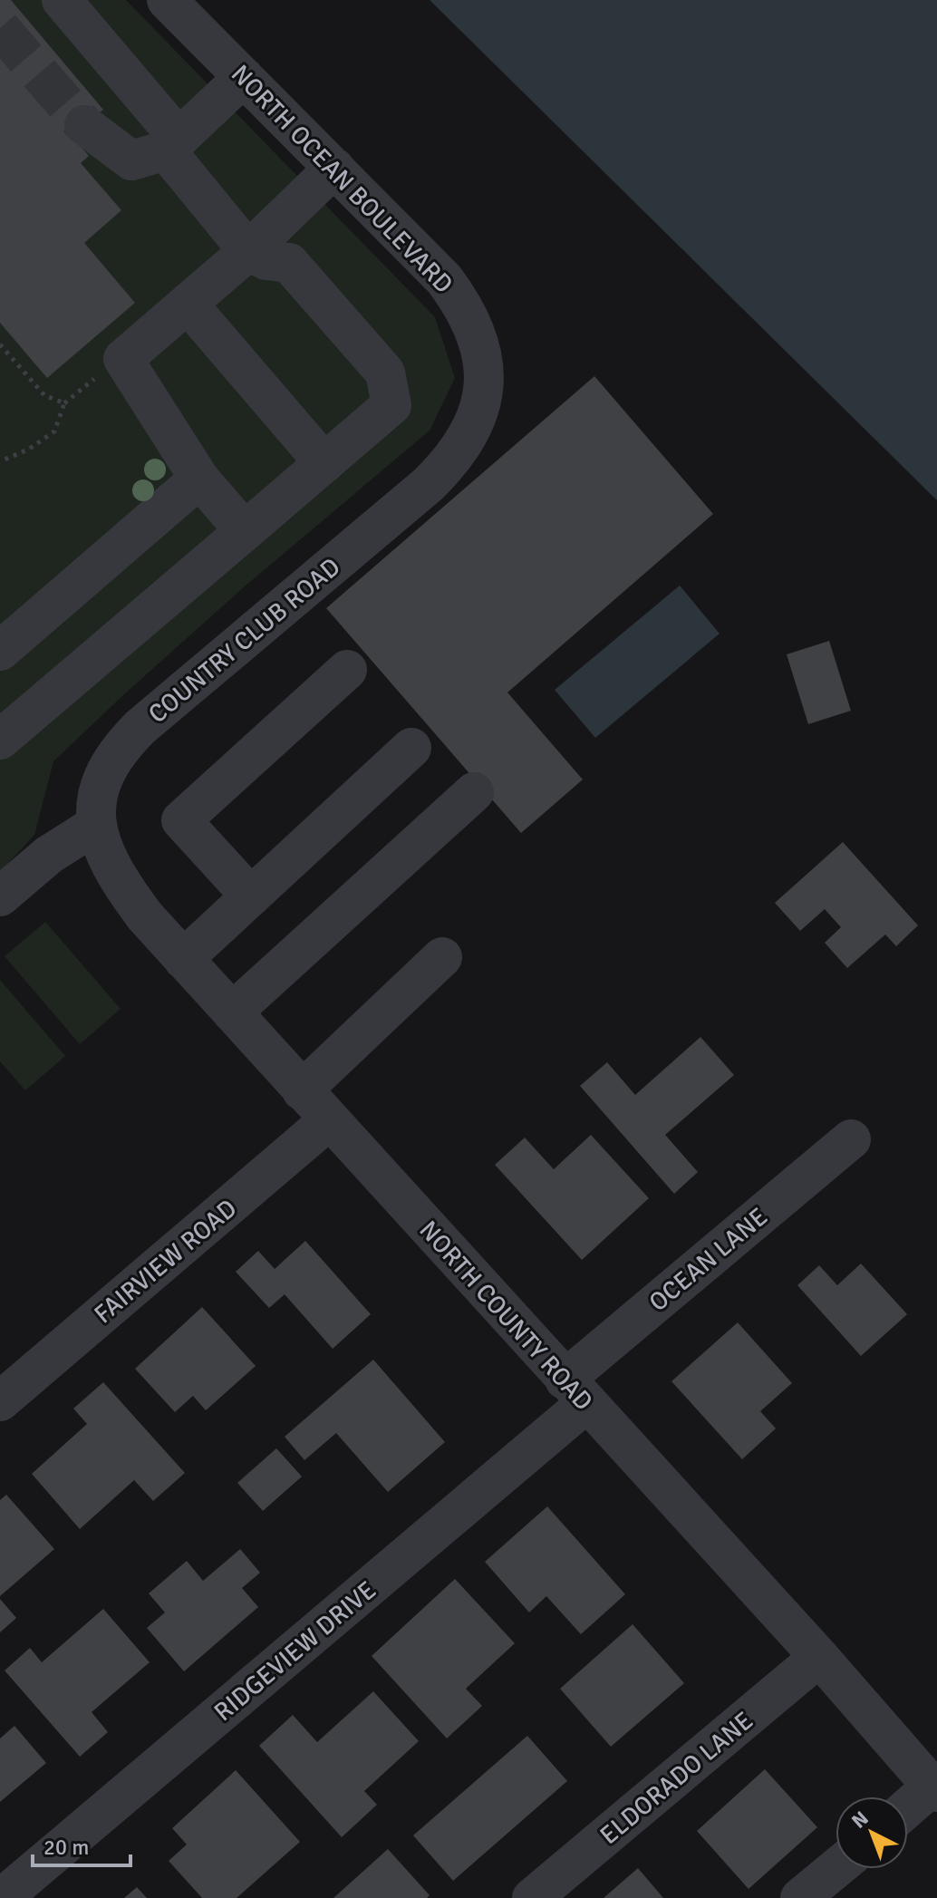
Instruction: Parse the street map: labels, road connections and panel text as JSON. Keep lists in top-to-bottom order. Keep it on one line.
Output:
{"streets":{"street":["NORTH OCEAN BOULEVARD","COUNTRY CLUB ROAD","OCEAN LANE","FAIRVIEW ROAD","NORTH COUNTY ROAD","RIDGEVIEW DRIVE","ELDORADO LANE"]},"crossings":[["NORTH OCEAN BOULEVARD","COUNTRY CLUB ROAD"],["COUNTRY CLUB ROAD","NORTH COUNTY ROAD"],["OCEAN LANE","NORTH COUNTY ROAD"],["OCEAN LANE","RIDGEVIEW DRIVE"],["FAIRVIEW ROAD","NORTH COUNTY ROAD"],["NORTH COUNTY ROAD","RIDGEVIEW DRIVE"],["NORTH COUNTY ROAD","ELDORADO LANE"]],"scale_bar":"20 m","north":"top left"}
